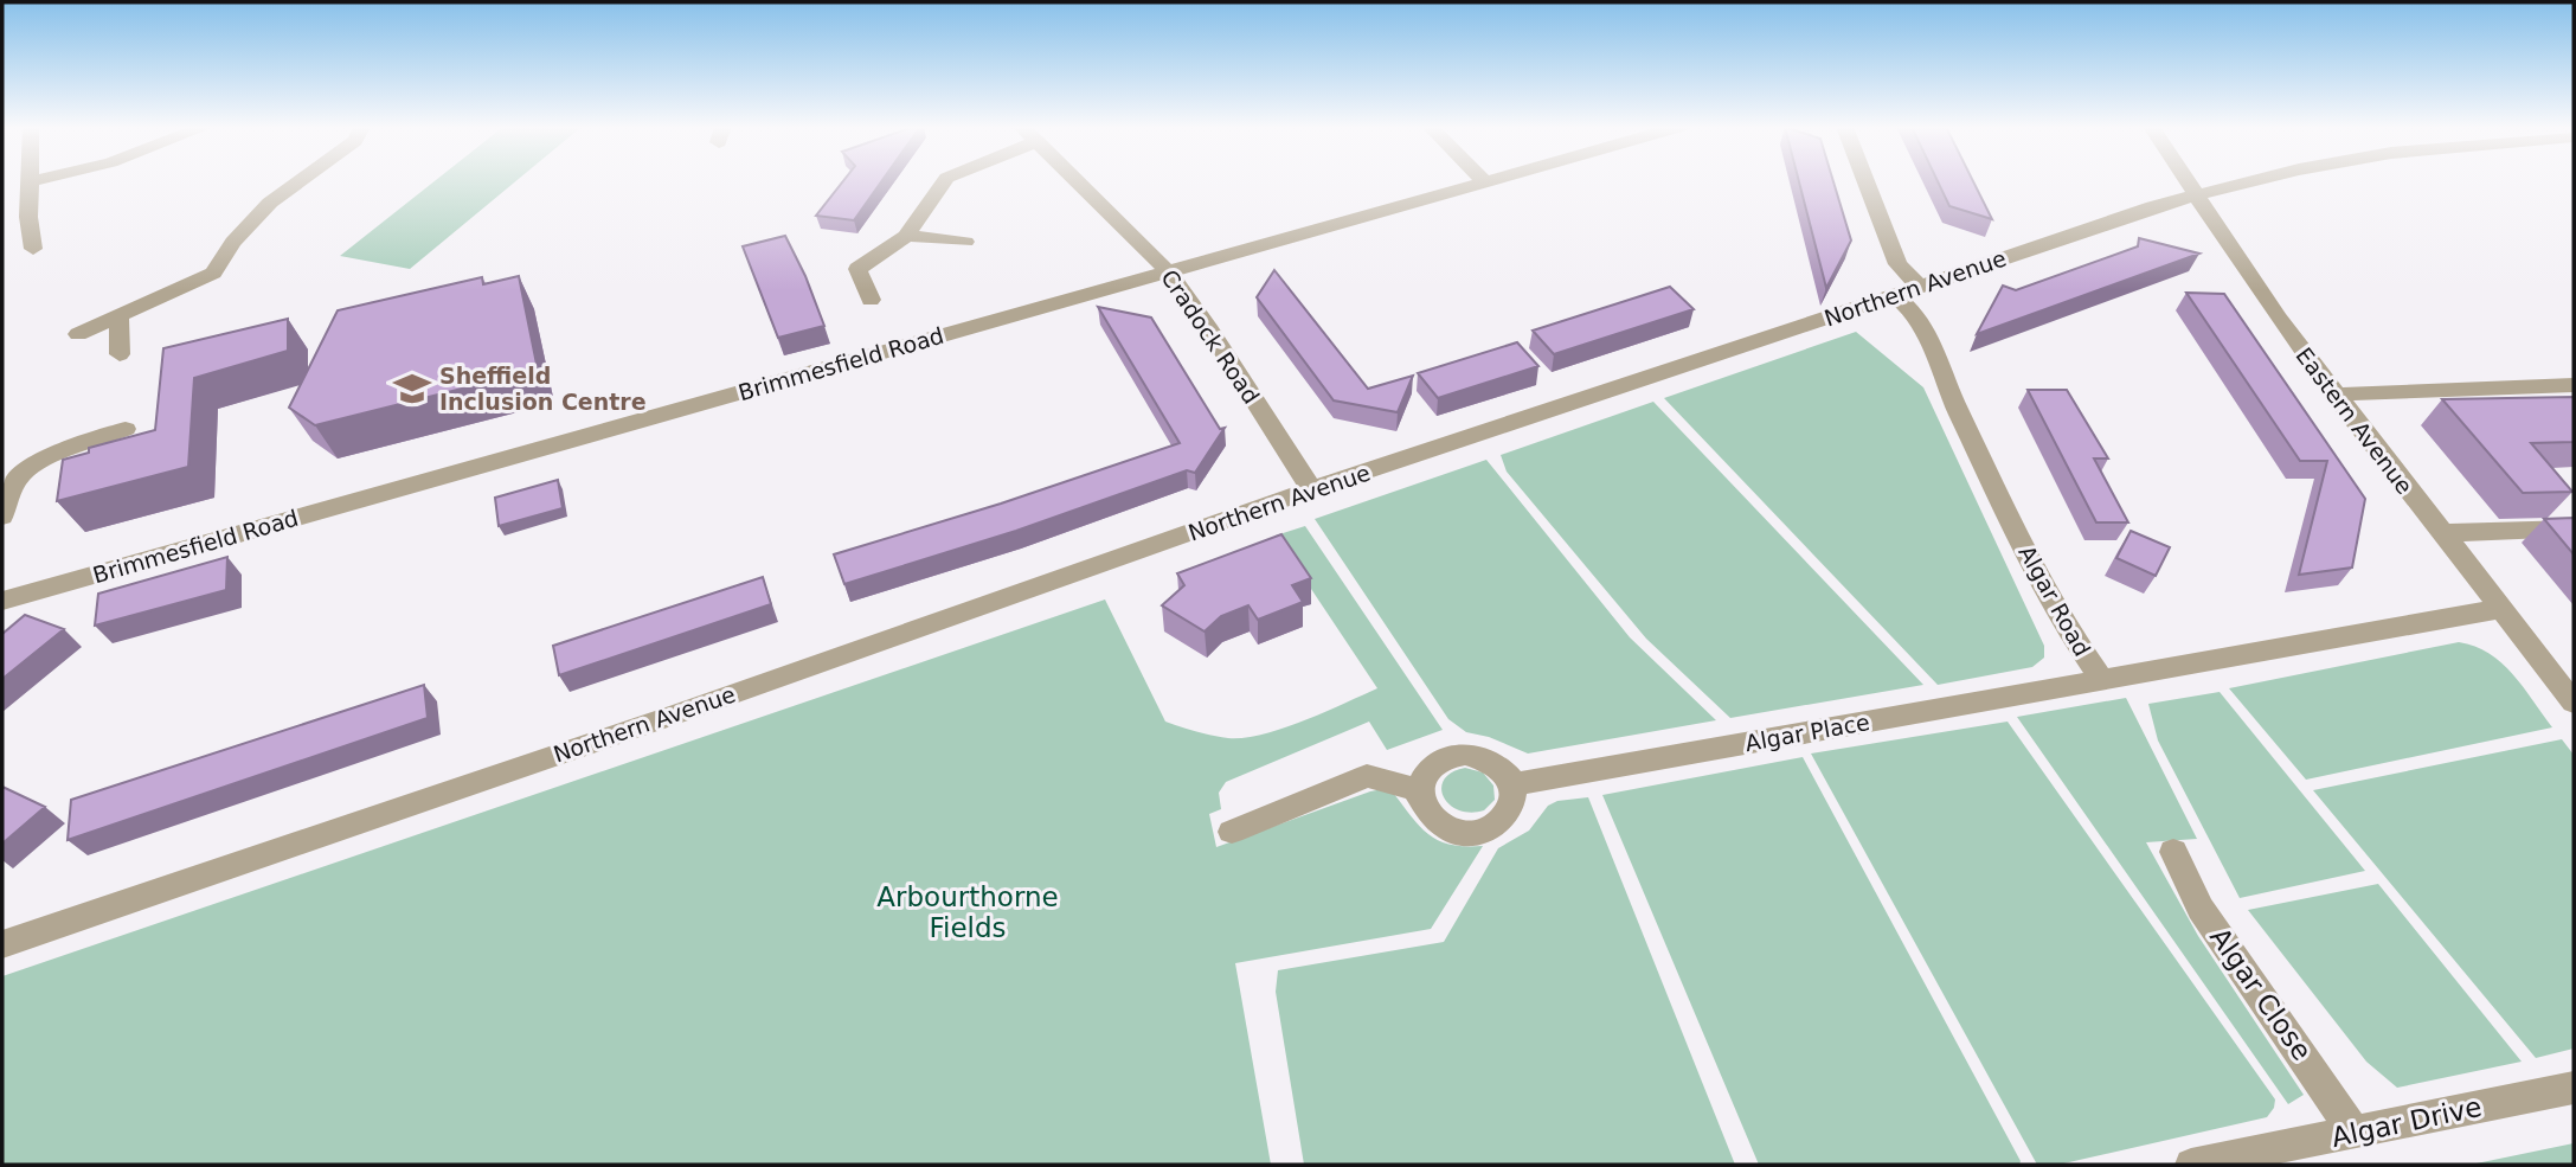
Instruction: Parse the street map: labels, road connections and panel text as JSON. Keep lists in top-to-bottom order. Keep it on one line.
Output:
{"streets":{"street":["Northern Avenue","Cradock Road","Brimmesfield Road","Eastern Avenue","Algar Road","Algar Place","Algar Close","Algar Drive"]},"crossings":[["Northern Avenue","Cradock Road"],["Northern Avenue","Eastern Avenue"],["Northern Avenue","Algar Road"],["Cradock Road","Brimmesfield Road"],["Eastern Avenue","Algar Road"],["Algar Road","Algar Place"],["Algar Close","Algar Drive"]],"parks":["Arbourthorne Fields"],"places":{"school or university":["Sheffield Inclusion Centre"]}}
